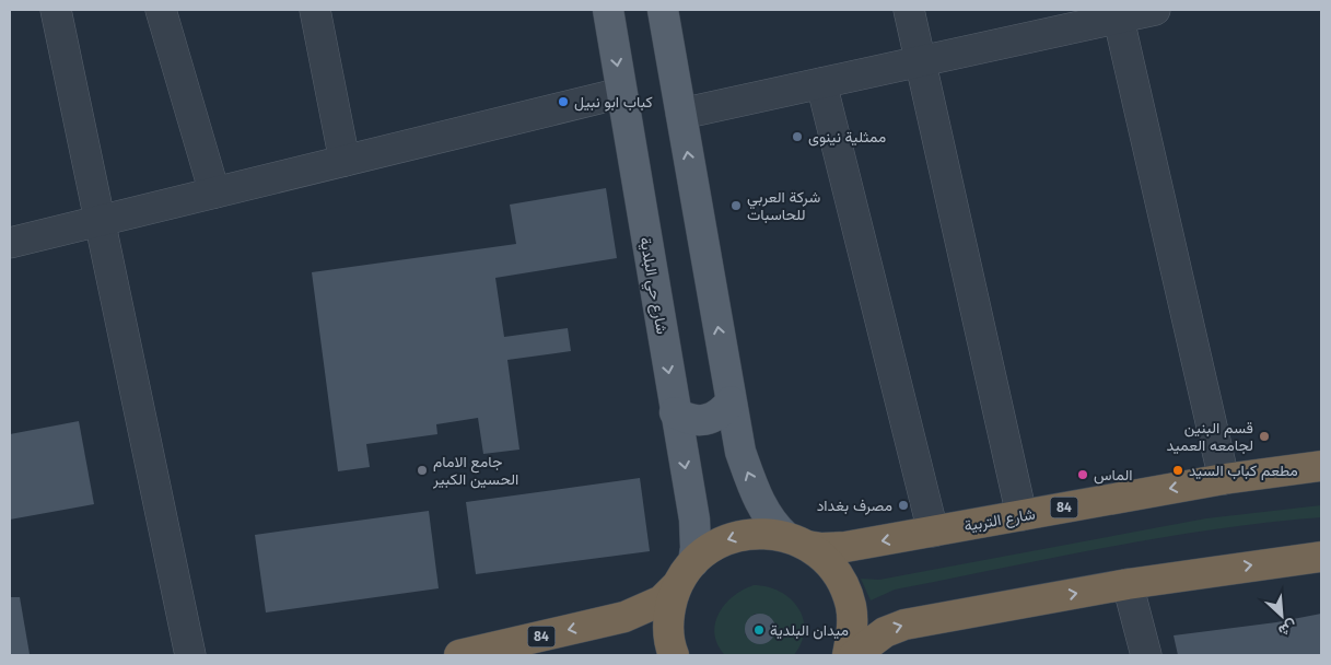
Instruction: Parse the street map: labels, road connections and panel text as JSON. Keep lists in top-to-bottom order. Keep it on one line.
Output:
{"streets":{"highway":["84","شارع التربية"],"main road":["شارع حي البلدية"]},"crossings":[["شارع حي البلدية","84"],["84","شارع التربية"]],"places":["كباب ابو نبيل","ممثلية نينوى","شركة العربي للحاسبات","قسم البنين لجامعه العميد","جامع الامام الحسين الكبير","مطعم كباب السيد","الماس","مصرف بغداد","ميدان البلدية"],"north":"bottom right"}
